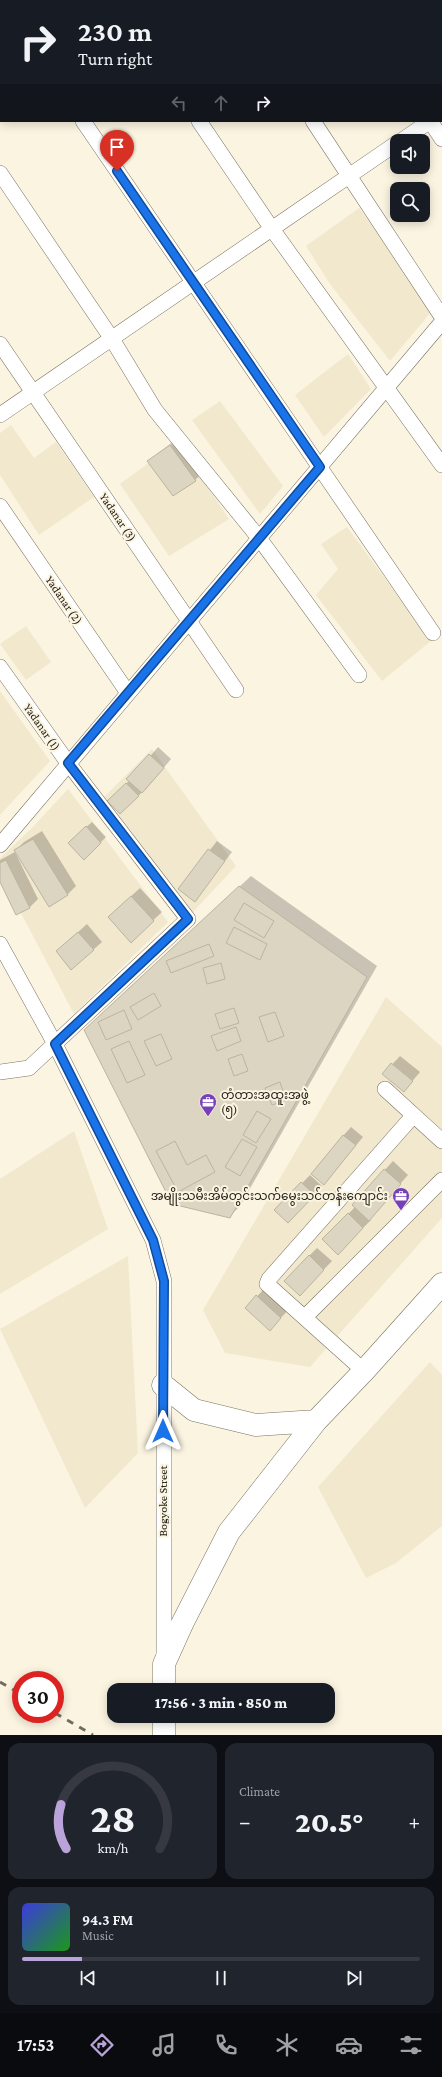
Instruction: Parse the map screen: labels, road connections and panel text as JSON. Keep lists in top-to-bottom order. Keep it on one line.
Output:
{"streets":{"street":["Yadanar (3)","Yadanar (2)","Yadanar (1)","Bogyoke Street"]},"crossings":[["Yadanar (1)","Bogyoke Street"]],"places":{"office":["တံတားအထူးအဖွဲ့ (၅)","အမျိုးသမီးအိမ်တွင်းသက်မွေးသင်တန်းကျောင်း"]},"page":{"turn":["230 m","Turn right"],"limit":"30","trip":"17:56 · 3 min · 850 m","tile":"Climate","heat":["−","20.5°","+"],"song":["94.3 FM","Music"],"tabs":"17:53","gauge":["28","km/h"]}}
